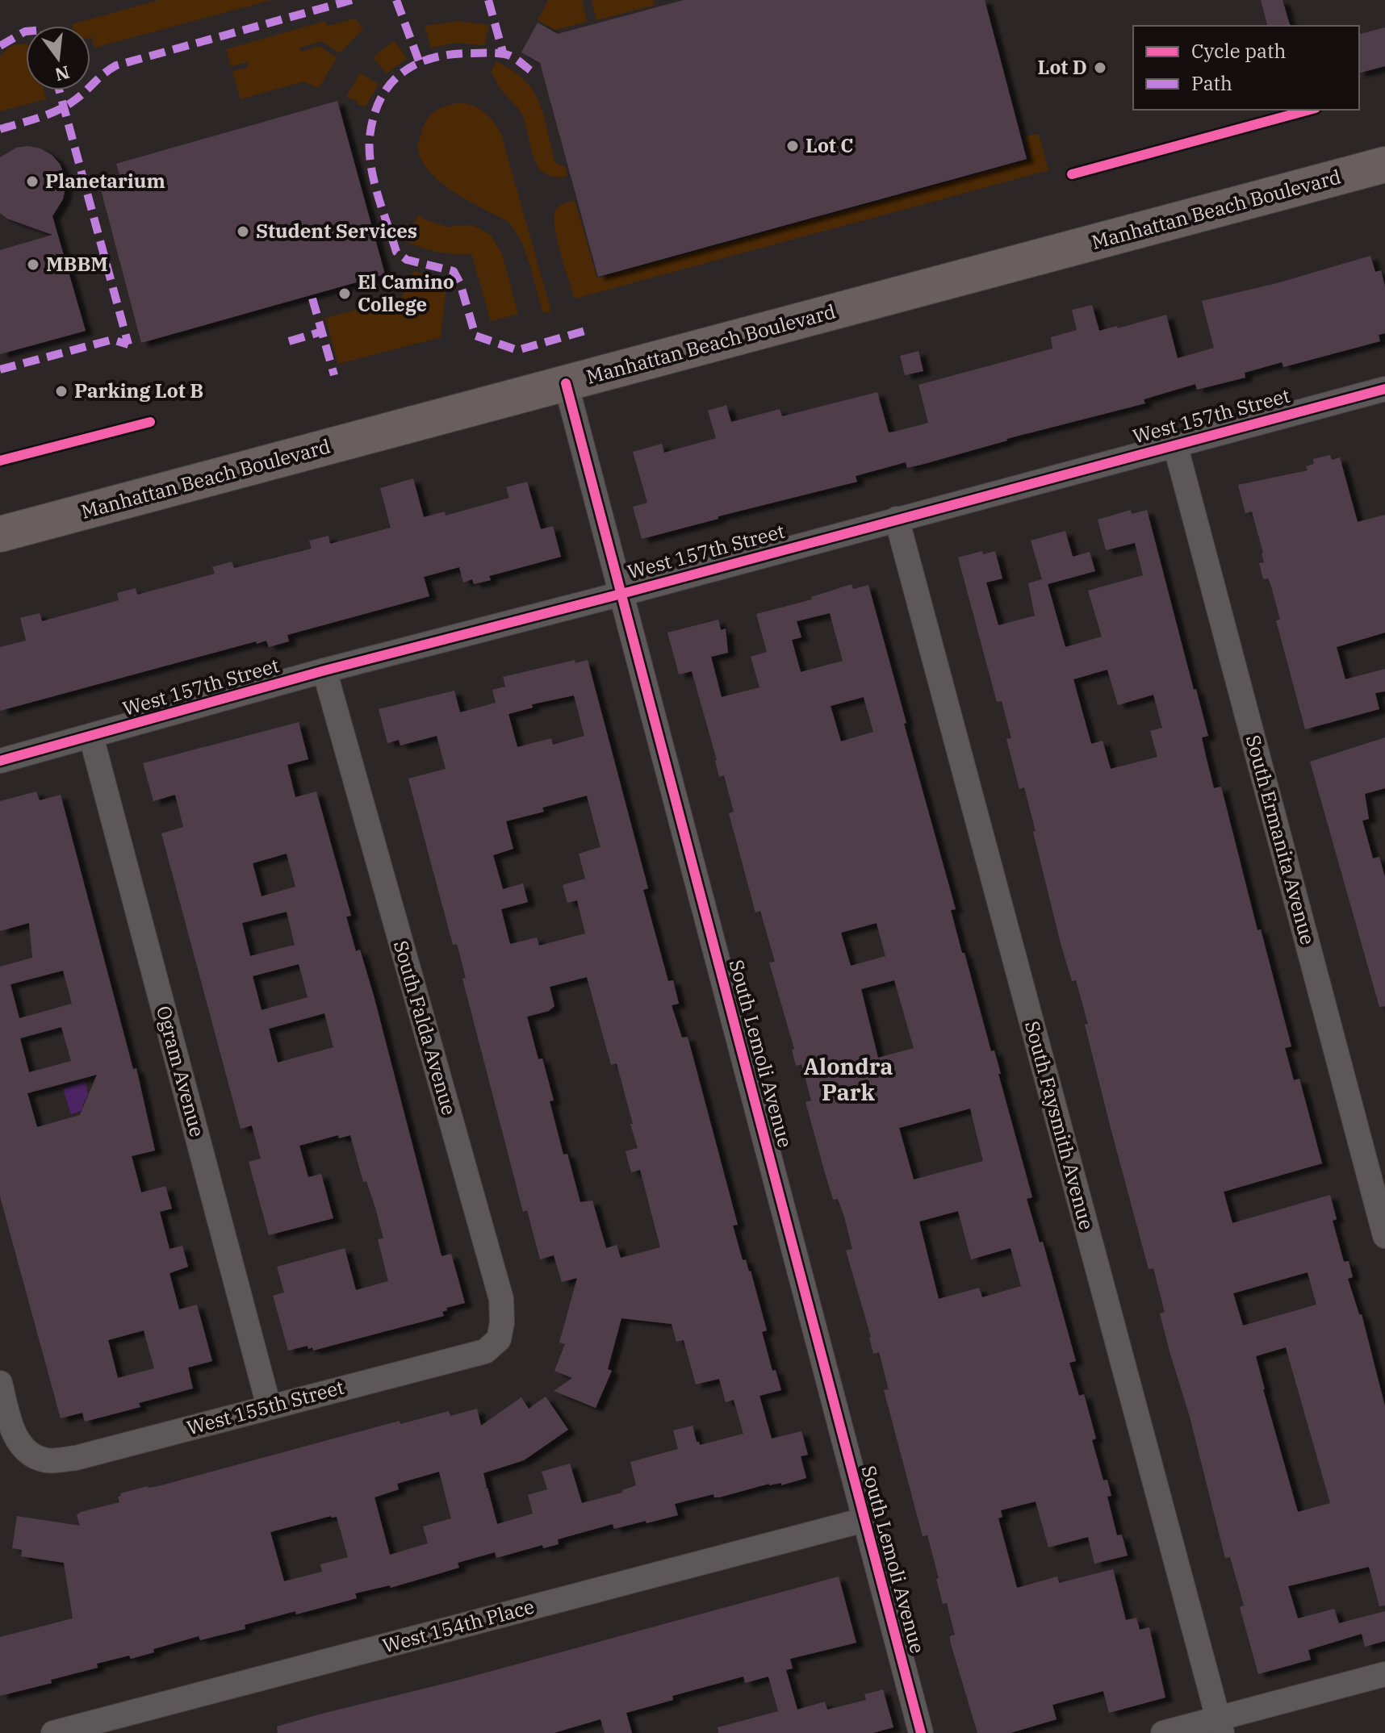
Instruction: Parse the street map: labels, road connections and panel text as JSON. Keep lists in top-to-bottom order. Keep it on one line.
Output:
{"streets":{"main road":["Manhattan Beach Boulevard"],"street":["West 157th Street","South Ermanita Avenue","South Falda Avenue","South Lemoli Avenue","Ogram Avenue","South Faysmith Avenue","West 155th Street","West 154th Place"]},"crossings":[["Manhattan Beach Boulevard","South Lemoli Avenue"],["West 157th Street","South Ermanita Avenue"],["West 157th Street","South Falda Avenue"],["West 157th Street","South Lemoli Avenue"],["West 157th Street","Ogram Avenue"],["West 157th Street","South Faysmith Avenue"],["South Falda Avenue","West 155th Street"],["South Lemoli Avenue","West 154th Place"],["Ogram Avenue","West 155th Street"]],"districts":["Alondra Park"],"places":["Lot D","Lot C","Planetarium","Student Services","MBBM","El Camino College","Parking Lot B"],"legend":["Cycle path","Path"],"north":"bottom"}
